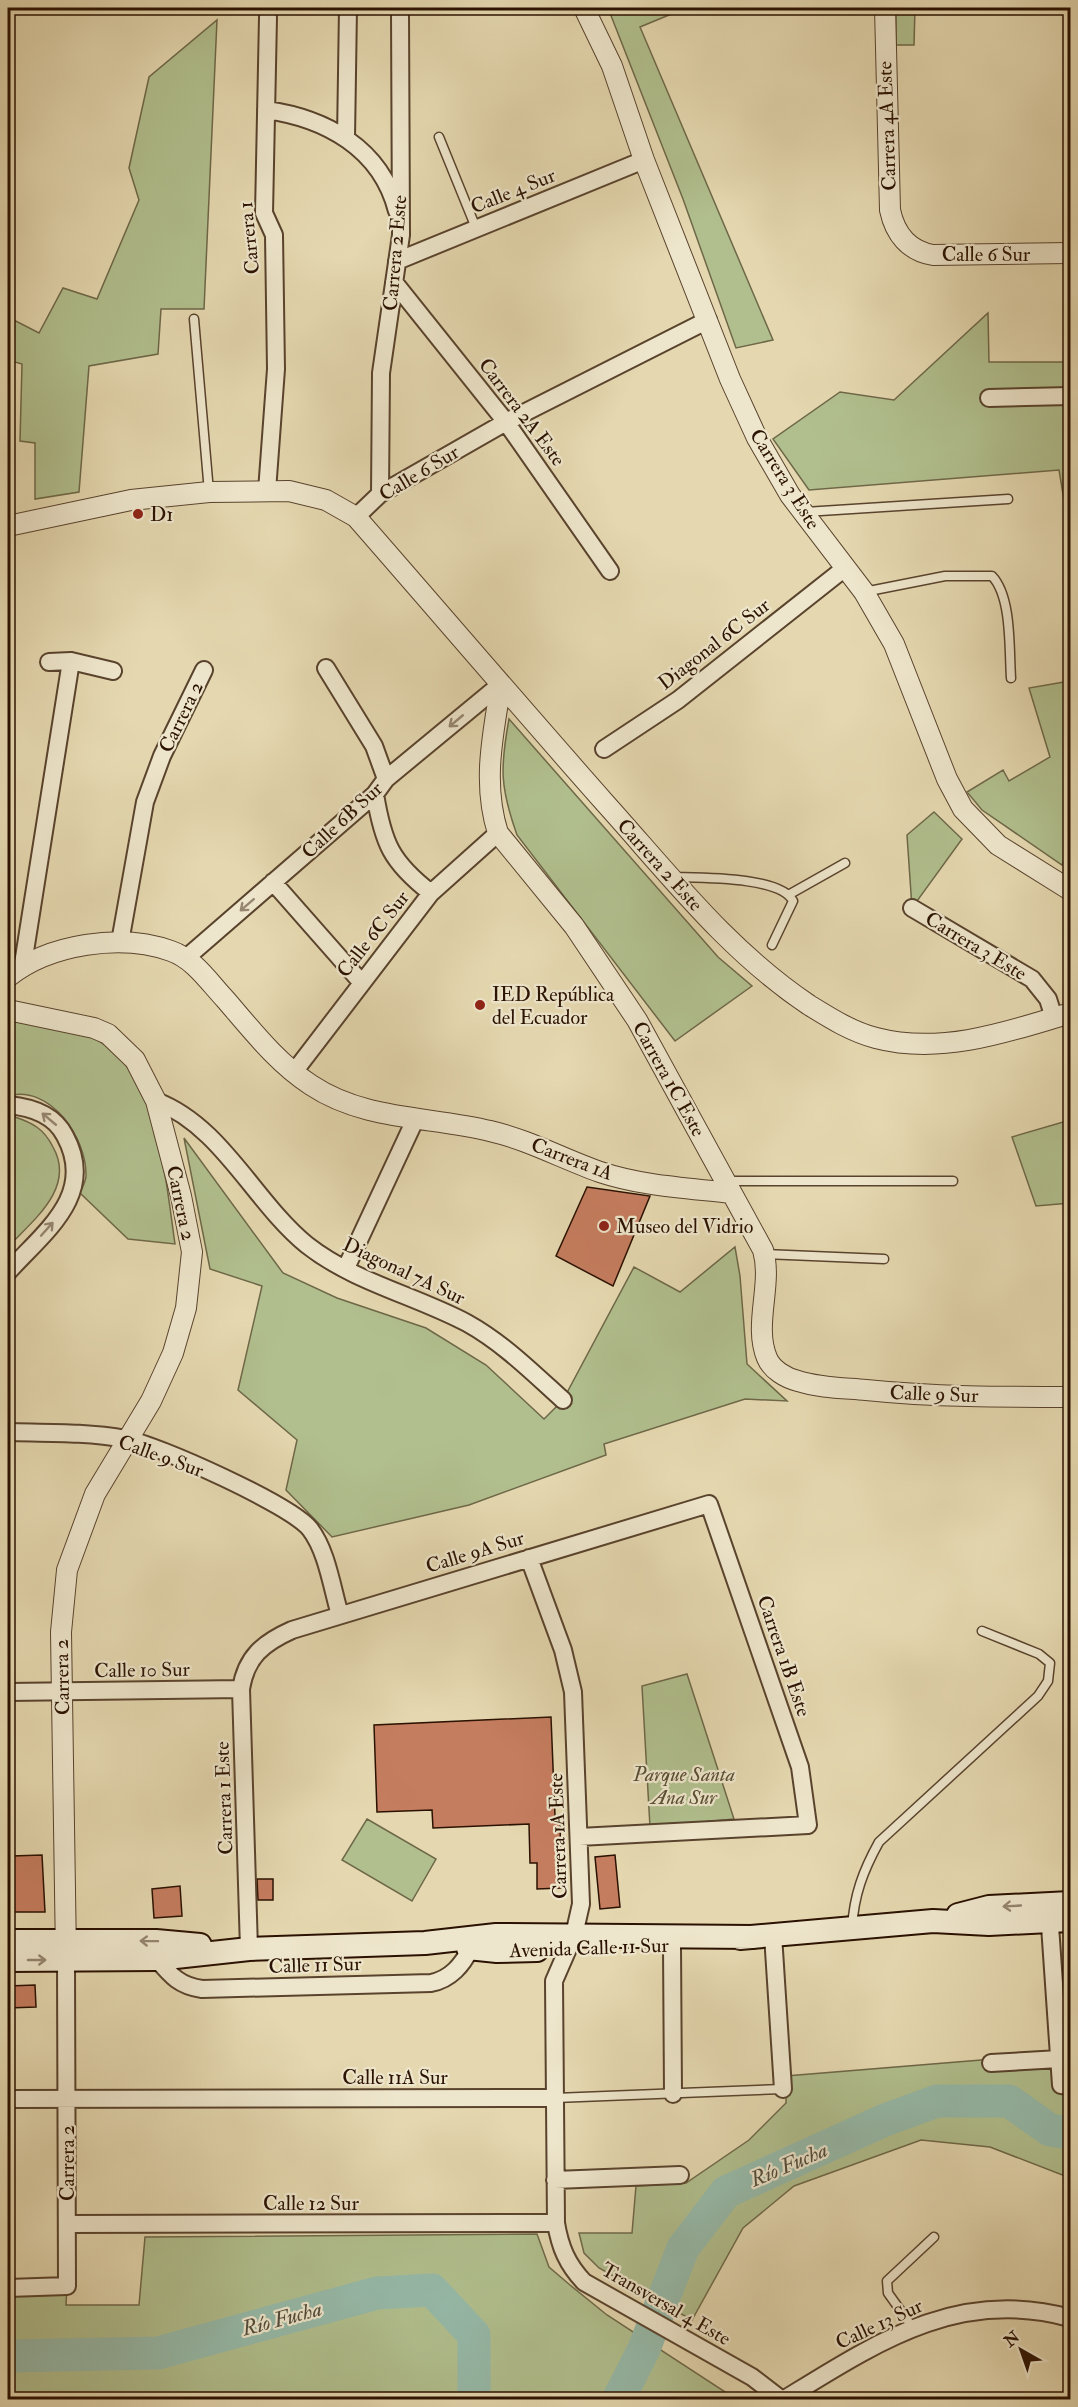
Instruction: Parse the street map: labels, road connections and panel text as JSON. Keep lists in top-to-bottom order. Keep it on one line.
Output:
{"streets":{"main road":["Avenida Calle 11 Sur"],"street":["Carrera 4A Este","Calle 4 Sur","Carrera 1","Carrera 2 Este","Calle 6 Sur","Carrera 2A Este","Carrera 3 Este","Diagonal 6C Sur","Carrera 2","Calle 6B Sur","Calle 6C Sur","Carrera 1C Este","Carrera 1A","Diagonal 7A Sur","Calle 9 Sur","Calle 9A Sur","Carrera 1B Este","Calle 10 Sur","Carrera 1 Este","Carrera 1A Este","Calle 11 Sur","Calle 11A Sur","Calle 12 Sur","Transversal 4 Este","Calle 13 Sur"]},"crossings":[["Carrera 4A Este","Calle 6 Sur"],["Calle 4 Sur","Carrera 2 Este"],["Calle 4 Sur","Carrera 3 Este"],["Carrera 2 Este","Calle 6 Sur"],["Carrera 2 Este","Carrera 2A Este"],["Carrera 2 Este","Carrera 3 Este"],["Carrera 2 Este","Calle 6B Sur"],["Carrera 2 Este","Carrera 1C Este"],["Calle 6 Sur","Carrera 2A Este"],["Calle 6 Sur","Carrera 3 Este"],["Carrera 3 Este","Diagonal 6C Sur"],["Carrera 2","Diagonal 7A Sur"],["Carrera 2","Calle 9 Sur"],["Carrera 2","Calle 10 Sur"],["Carrera 2","Avenida Calle 11 Sur"],["Carrera 2","Calle 11A Sur"],["Carrera 2","Calle 12 Sur"],["Calle 6B Sur","Carrera 1C Este"],["Calle 6B Sur","Carrera 1A"],["Calle 6C Sur","Carrera 1C Este"],["Calle 6C Sur","Carrera 1A"],["Carrera 1C Este","Carrera 1A"],["Carrera 1C Este","Calle 9 Sur"],["Calle 9 Sur","Calle 9A Sur"],["Calle 9A Sur","Carrera 1B Este"],["Calle 9A Sur","Carrera 1 Este"],["Calle 9A Sur","Carrera 1A Este"],["Carrera 1B Este","Carrera 1A Este"],["Calle 10 Sur","Carrera 1 Este"],["Carrera 1 Este","Avenida Calle 11 Sur"],["Carrera 1A Este","Avenida Calle 11 Sur"],["Carrera 1A Este","Calle 11A Sur"],["Carrera 1A Este","Calle 12 Sur"],["Carrera 1A Este","Transversal 4 Este"],["Avenida Calle 11 Sur","Calle 11 Sur"],["Calle 12 Sur","Transversal 4 Este"],["Transversal 4 Este","Calle 13 Sur"]],"one_way":["Calle 6B Sur"],"water":["Río Fucha"],"parks":["Parque Santa Ana Sur"],"places":["D1","IED República del Ecuador","Museo del Vidrio"],"north":"top left"}
